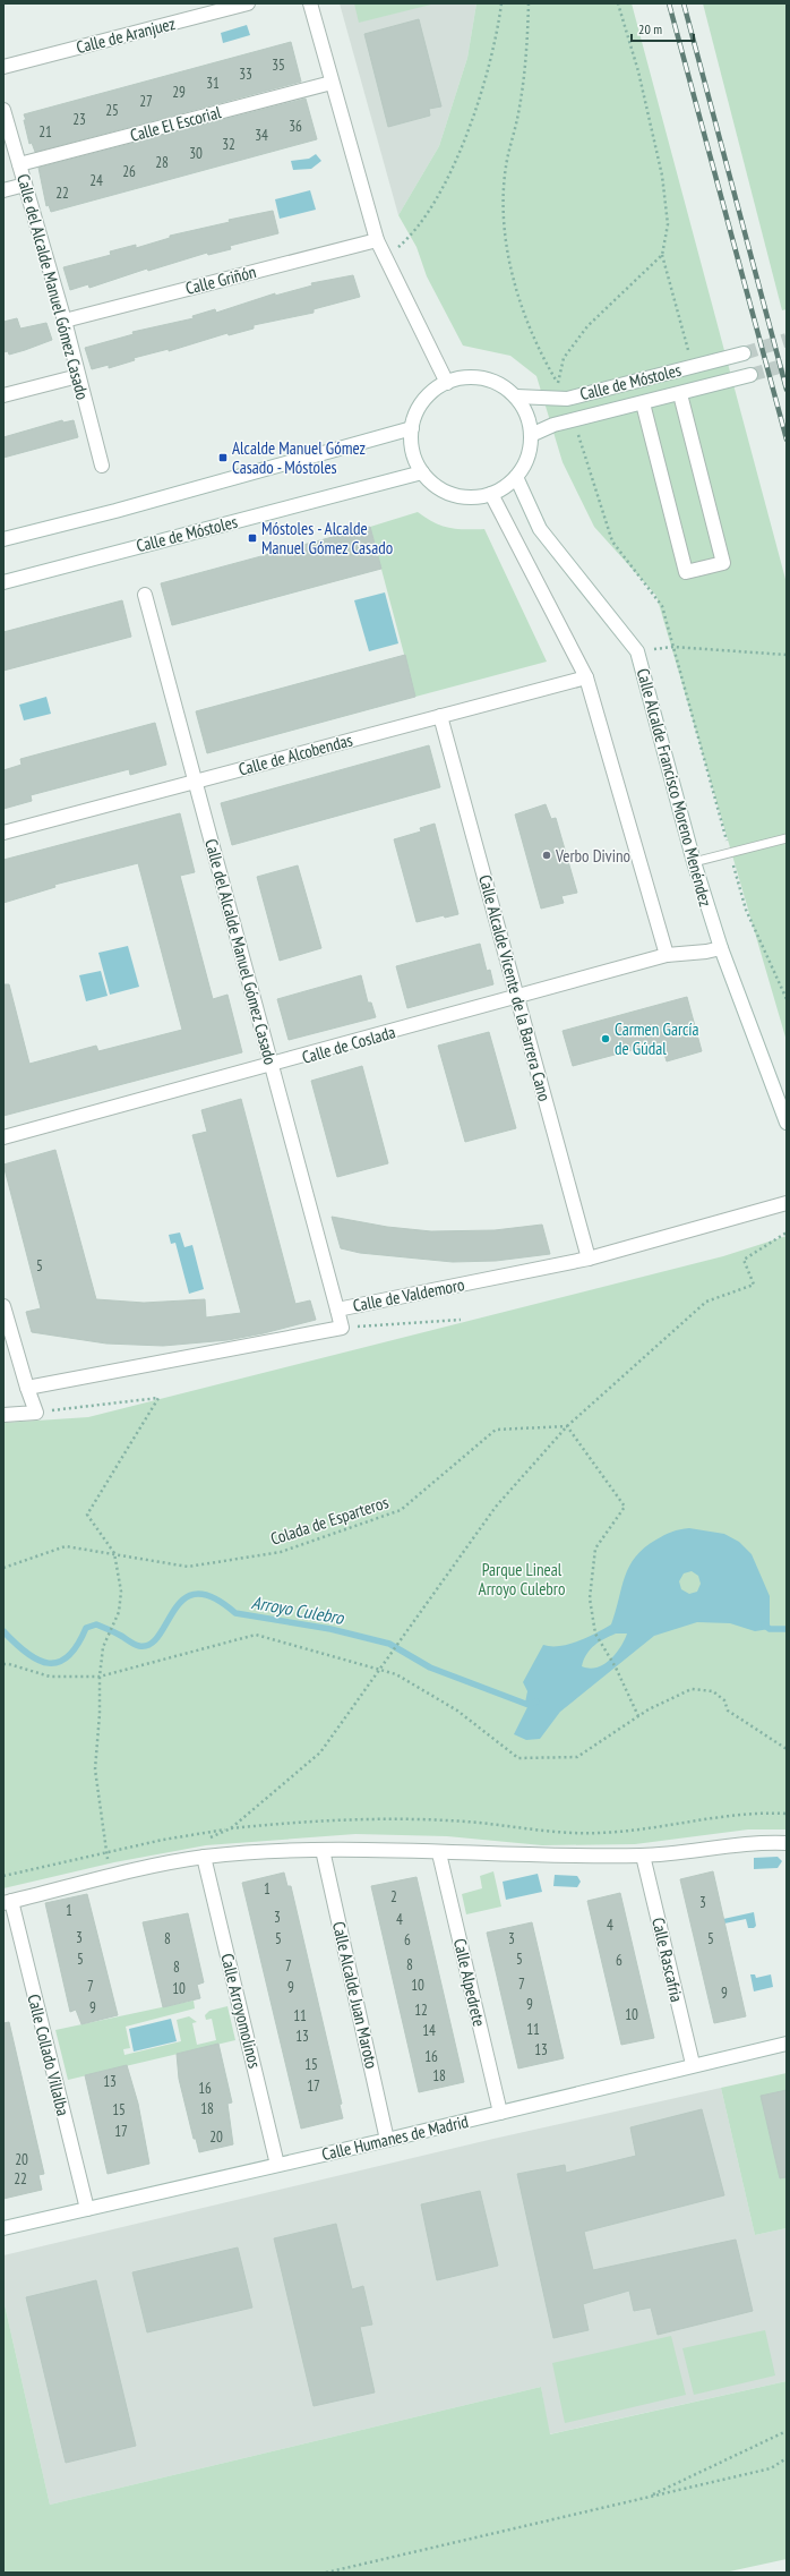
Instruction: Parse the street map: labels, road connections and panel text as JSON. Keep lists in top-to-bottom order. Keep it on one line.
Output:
{"streets":{"street":["Calle de Aranjuez","Calle El Escorial","Calle Griñón","Calle del Alcalde Manuel Gómez Casado","Calle de Móstoles","Calle de Alcobendas","Calle Alcalde Francisco Moreno Menéndez","Calle Alcalde Vicente de la Barrera Cano","Calle de Coslada","Calle de Valdemoro","Calle Rascafria","Calle Alpedrete","Calle Alcalde Juan Maroto","Calle Arroyomolinos","Calle Collado Villalba","Calle Humanes de Madrid"],"path":["Colada de Esparteros"]},"crossings":[["Calle El Escorial","Calle del Alcalde Manuel Gómez Casado"],["Calle Griñón","Calle del Alcalde Manuel Gómez Casado"],["Calle del Alcalde Manuel Gómez Casado","Calle de Alcobendas"],["Calle del Alcalde Manuel Gómez Casado","Calle de Coslada"],["Calle del Alcalde Manuel Gómez Casado","Calle de Valdemoro"],["Calle de Móstoles","Calle Alcalde Francisco Moreno Menéndez"],["Calle de Alcobendas","Calle Alcalde Vicente de la Barrera Cano"],["Calle Alcalde Francisco Moreno Menéndez","Calle de Coslada"],["Calle Alcalde Vicente de la Barrera Cano","Calle de Coslada"],["Calle Alcalde Vicente de la Barrera Cano","Calle de Valdemoro"],["Calle Rascafria","Calle Humanes de Madrid"],["Calle Alpedrete","Calle Humanes de Madrid"],["Calle Alcalde Juan Maroto","Calle Humanes de Madrid"],["Calle Arroyomolinos","Calle Humanes de Madrid"],["Calle Collado Villalba","Calle Humanes de Madrid"]],"water":["Arroyo Culebro"],"parks":["Parque Lineal Arroyo Culebro"],"places":{"transit":["Alcalde Manuel Gómez Casado - Móstoles","Móstoles - Alcalde Manuel Gómez Casado"],"other":["Verbo Divino","Carmen García de Gúdal"]},"house_numbers":["35","33","31","29","27","25","23","36","21","34","32","30","28","26","24","22","5","1","2","3","1","3","4","4","3","8","5","3","5","6","5","5","6","8","7","8","7","10","7","9","10","9","9","9","12","10","11","11","14","13","13","16","15","18","13","17","16","18","15","17","20","20","22"],"scale_bar":"20 m"}
